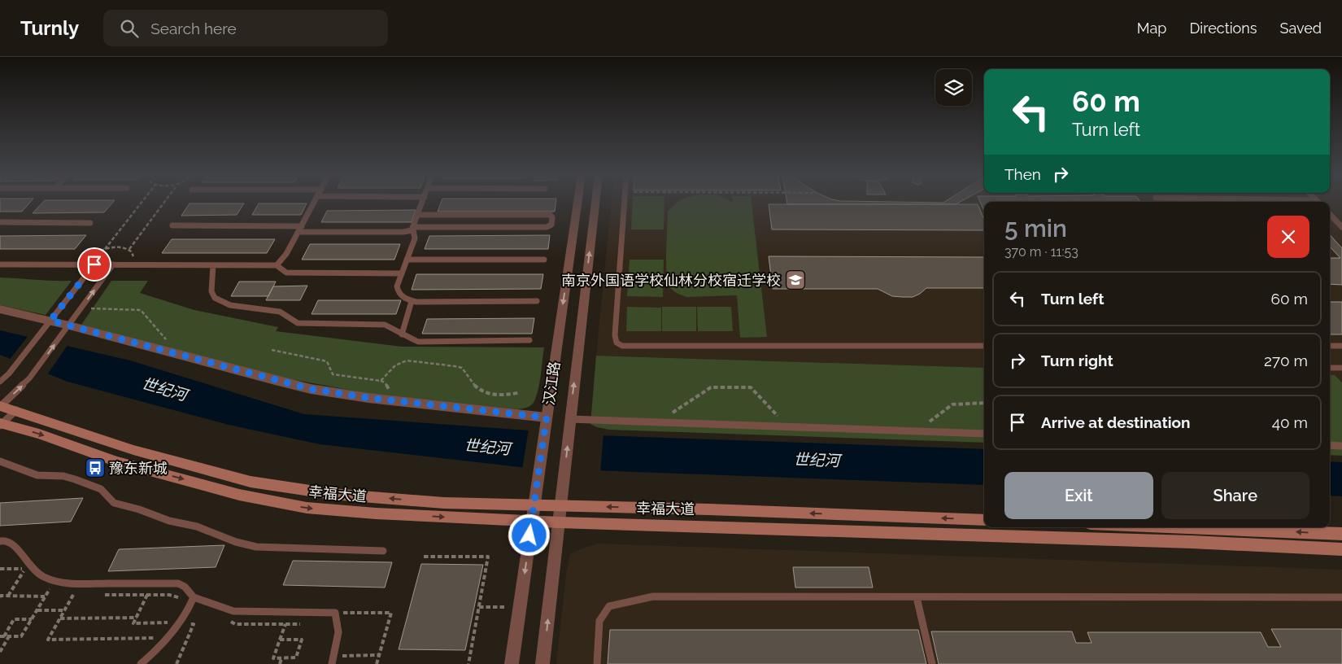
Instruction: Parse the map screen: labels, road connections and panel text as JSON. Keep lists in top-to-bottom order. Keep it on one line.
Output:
{"streets":{"main road":["幸福大道"],"street":["汉江路"]},"crossings":[["汉江路","幸福大道"]],"water":["世纪河"],"places":{"school or university":["南京外国语学校仙林分校宿迁学校"],"bus stop":["豫东新城"]},"page":{"header":"Turnly","search":"Search here","nav":["Map","Directions","Saved"],"turn":["60 m","Turn left"],"then":"Then","heading":["5 min","370 m · 11:53"],"list":[{"name":"Turn left","value":"60 m"},{"name":"Turn right","value":"270 m"},{"name":"Arrive at destination","value":"40 m"}],"buttons":["Exit","Share"]}}
